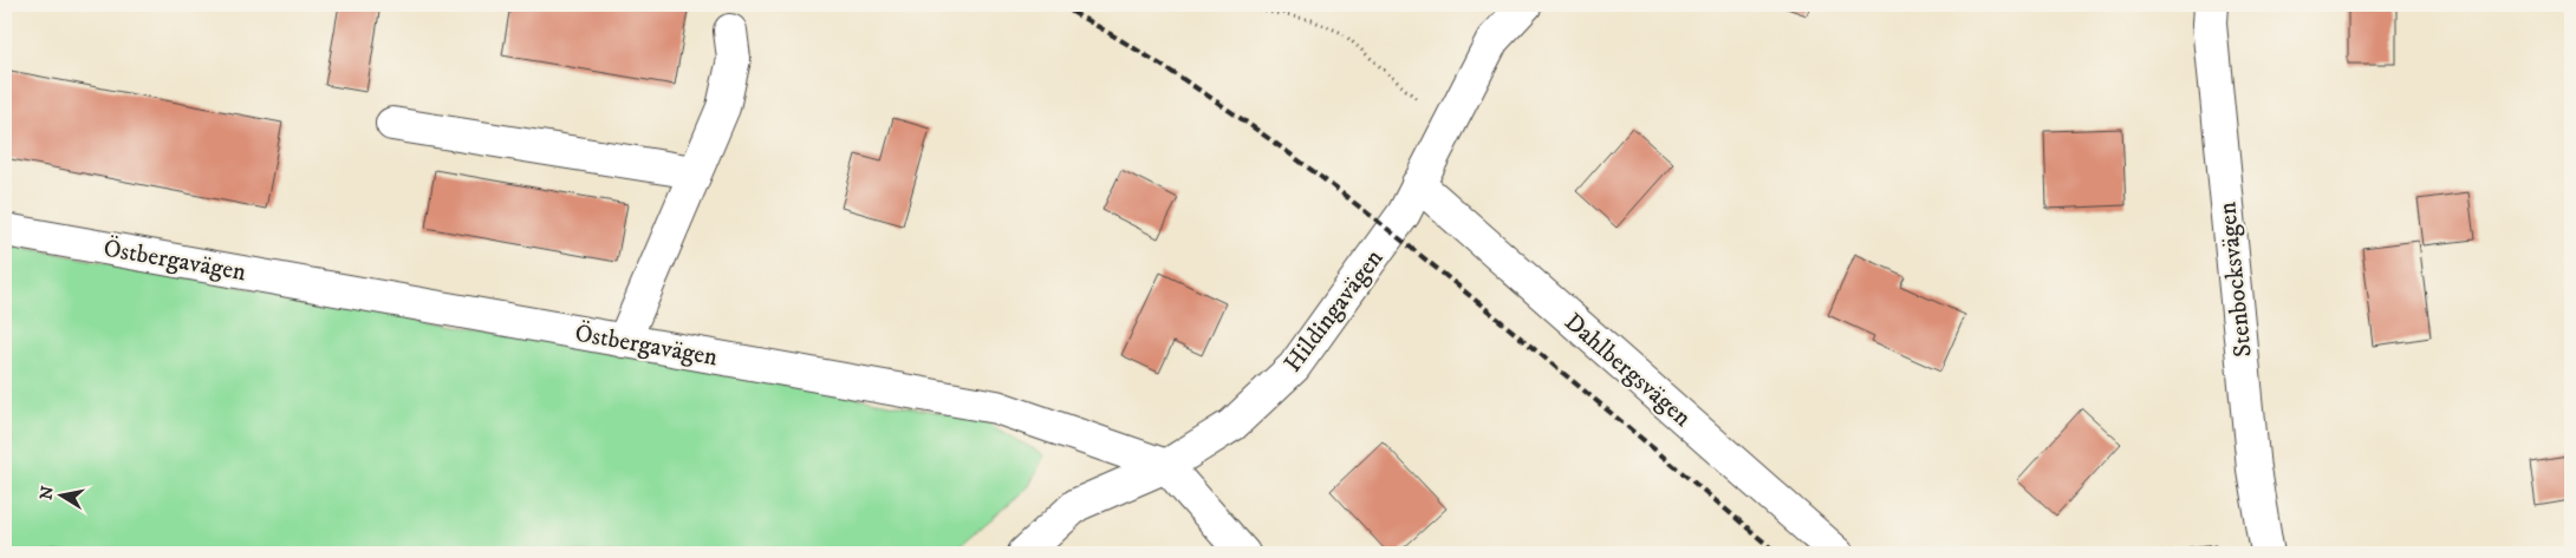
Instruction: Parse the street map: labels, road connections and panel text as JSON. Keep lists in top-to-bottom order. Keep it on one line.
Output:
{"streets":{"street":["Östbergavägen","Stenbocksvägen","Hildingavägen","Dahlbergsvägen"]},"crossings":[["Östbergavägen","Hildingavägen"],["Hildingavägen","Dahlbergsvägen"]],"north":"left"}
